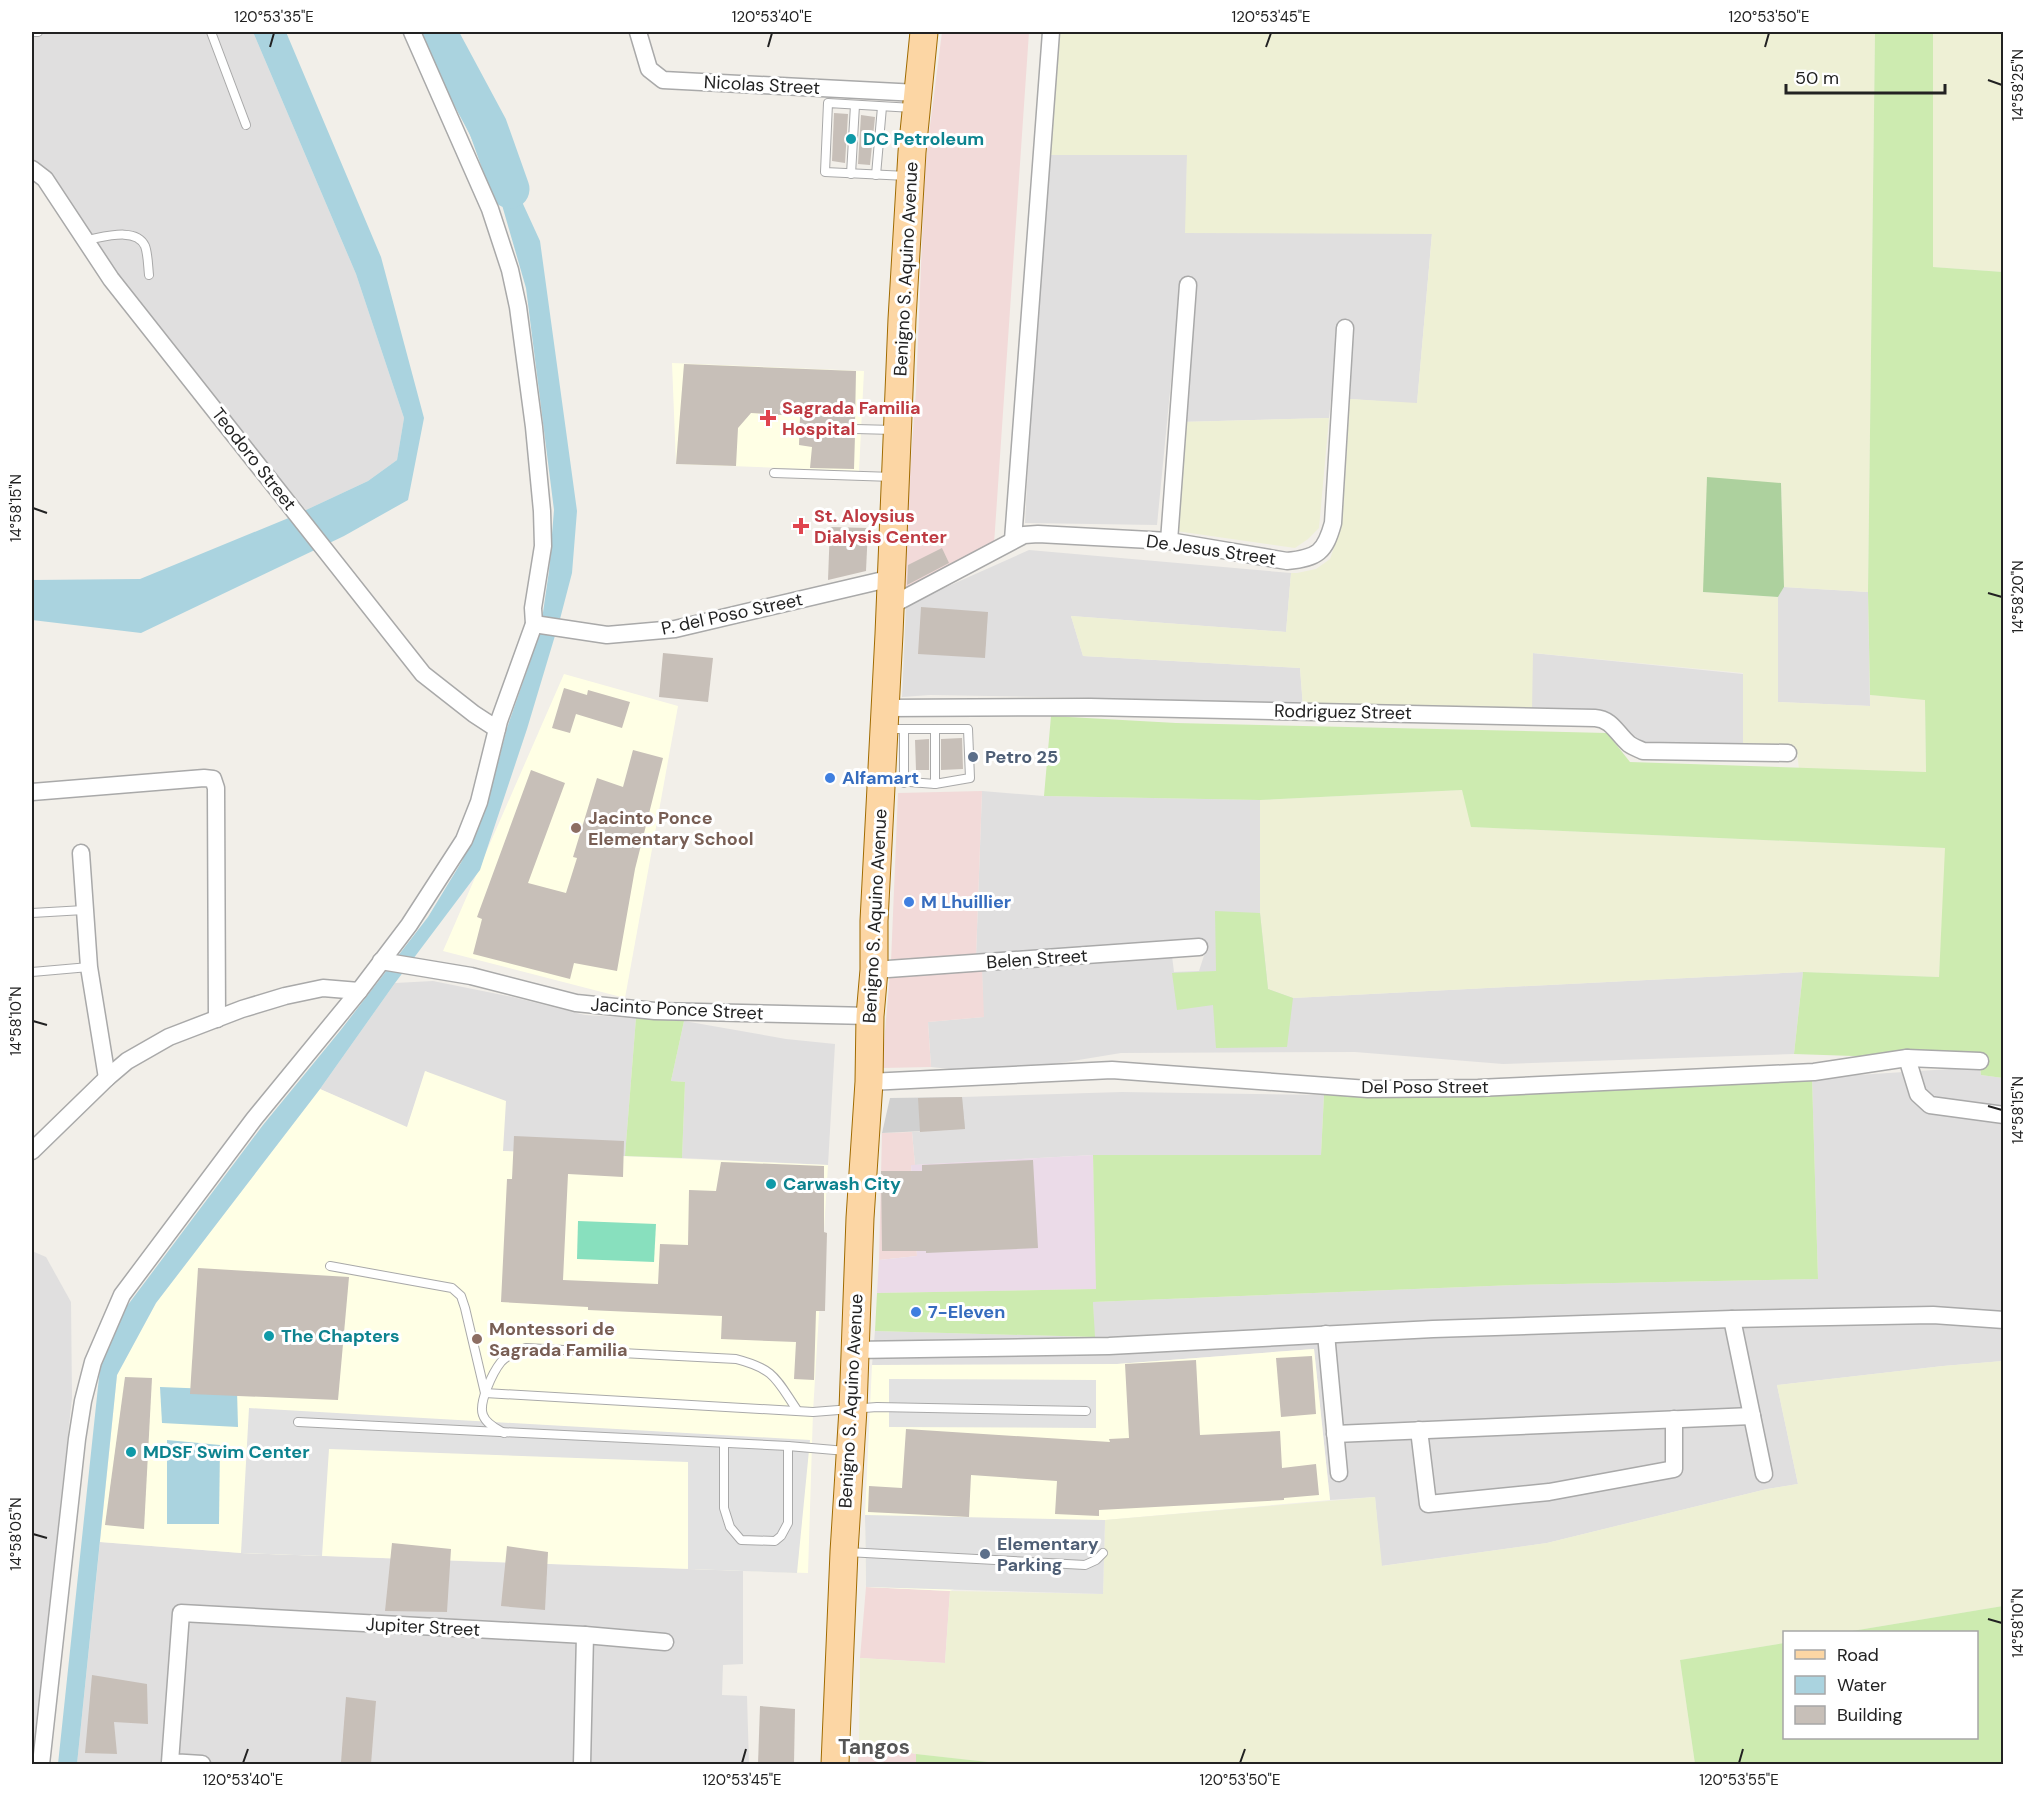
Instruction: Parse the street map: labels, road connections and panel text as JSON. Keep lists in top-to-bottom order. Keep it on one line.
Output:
{"streets":{"main road":["Benigno S. Aquino Avenue"],"street":["Nicolas Street","Teodoro Street","De Jesus Street","P. del Poso Street","Rodriguez Street","Belen Street","Jacinto Ponce Street","Del Poso Street","Jupiter Street"]},"crossings":[["Nicolas Street","Benigno S. Aquino Avenue"],["Benigno S. Aquino Avenue","De Jesus Street"],["Benigno S. Aquino Avenue","P. del Poso Street"],["Benigno S. Aquino Avenue","Rodriguez Street"],["Benigno S. Aquino Avenue","Belen Street"],["Benigno S. Aquino Avenue","Jacinto Ponce Street"],["Benigno S. Aquino Avenue","Del Poso Street"]],"districts":["Tangos"],"places":{"other":["DC Petroleum","Petro 25","Alfamart","Jacinto Ponce Elementary School","M Lhuillier","Carwash City","7-Eleven","The Chapters","Montessori de Sagrada Familia","MDSF Swim Center","Elementary Parking"],"health":["Sagrada Familia Hospital","St. Aloysius Dialysis Center"]},"legend":["Road","Water","Building"],"scale_bar":"50 m","coordinates":["120°53'35\"E","120°53'40\"E","120°53'45\"E","120°53'50\"E","14°58'25\"N","14°58'15\"N","14°58'20\"N","14°58'10\"N","14°58'05\"N","120°53'55\"E"]}
